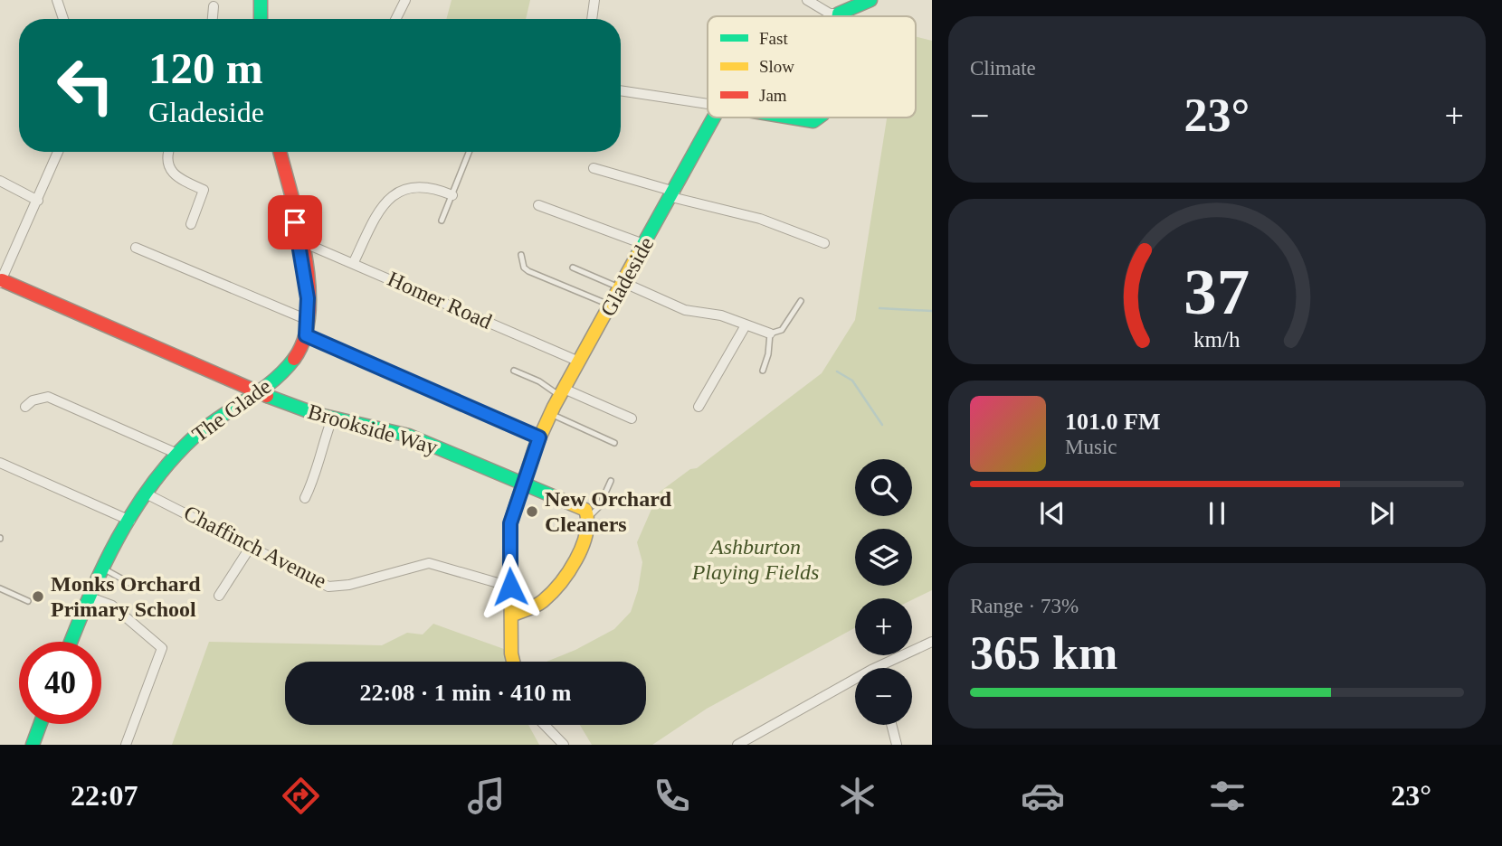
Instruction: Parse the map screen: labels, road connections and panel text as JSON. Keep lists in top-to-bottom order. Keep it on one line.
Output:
{"streets":{"street":["Gladeside","Homer Road","The Glade","Brookside Way","Chaffinch Avenue"]},"crossings":[["Gladeside","Homer Road"],["Gladeside","Brookside Way"],["Gladeside","Chaffinch Avenue"],["Homer Road","The Glade"],["The Glade","Brookside Way"],["The Glade","Chaffinch Avenue"]],"parks":["Ashburton Playing Fields"],"places":["New Orchard Cleaners","Monks Orchard Primary School"],"legend":["Fast","Slow","Jam"],"page":{"tile":["Climate",["Range · 73%","365 km"]],"turn":["120 m","Gladeside"],"heat":["−","23°","+"],"song":["101.0 FM","Music"],"map_buttons":["+","−"],"limit":"40","trip":"22:08 · 1 min · 410 m","tabs":["22:07","23°"],"gauge":["37","km/h"]}}
